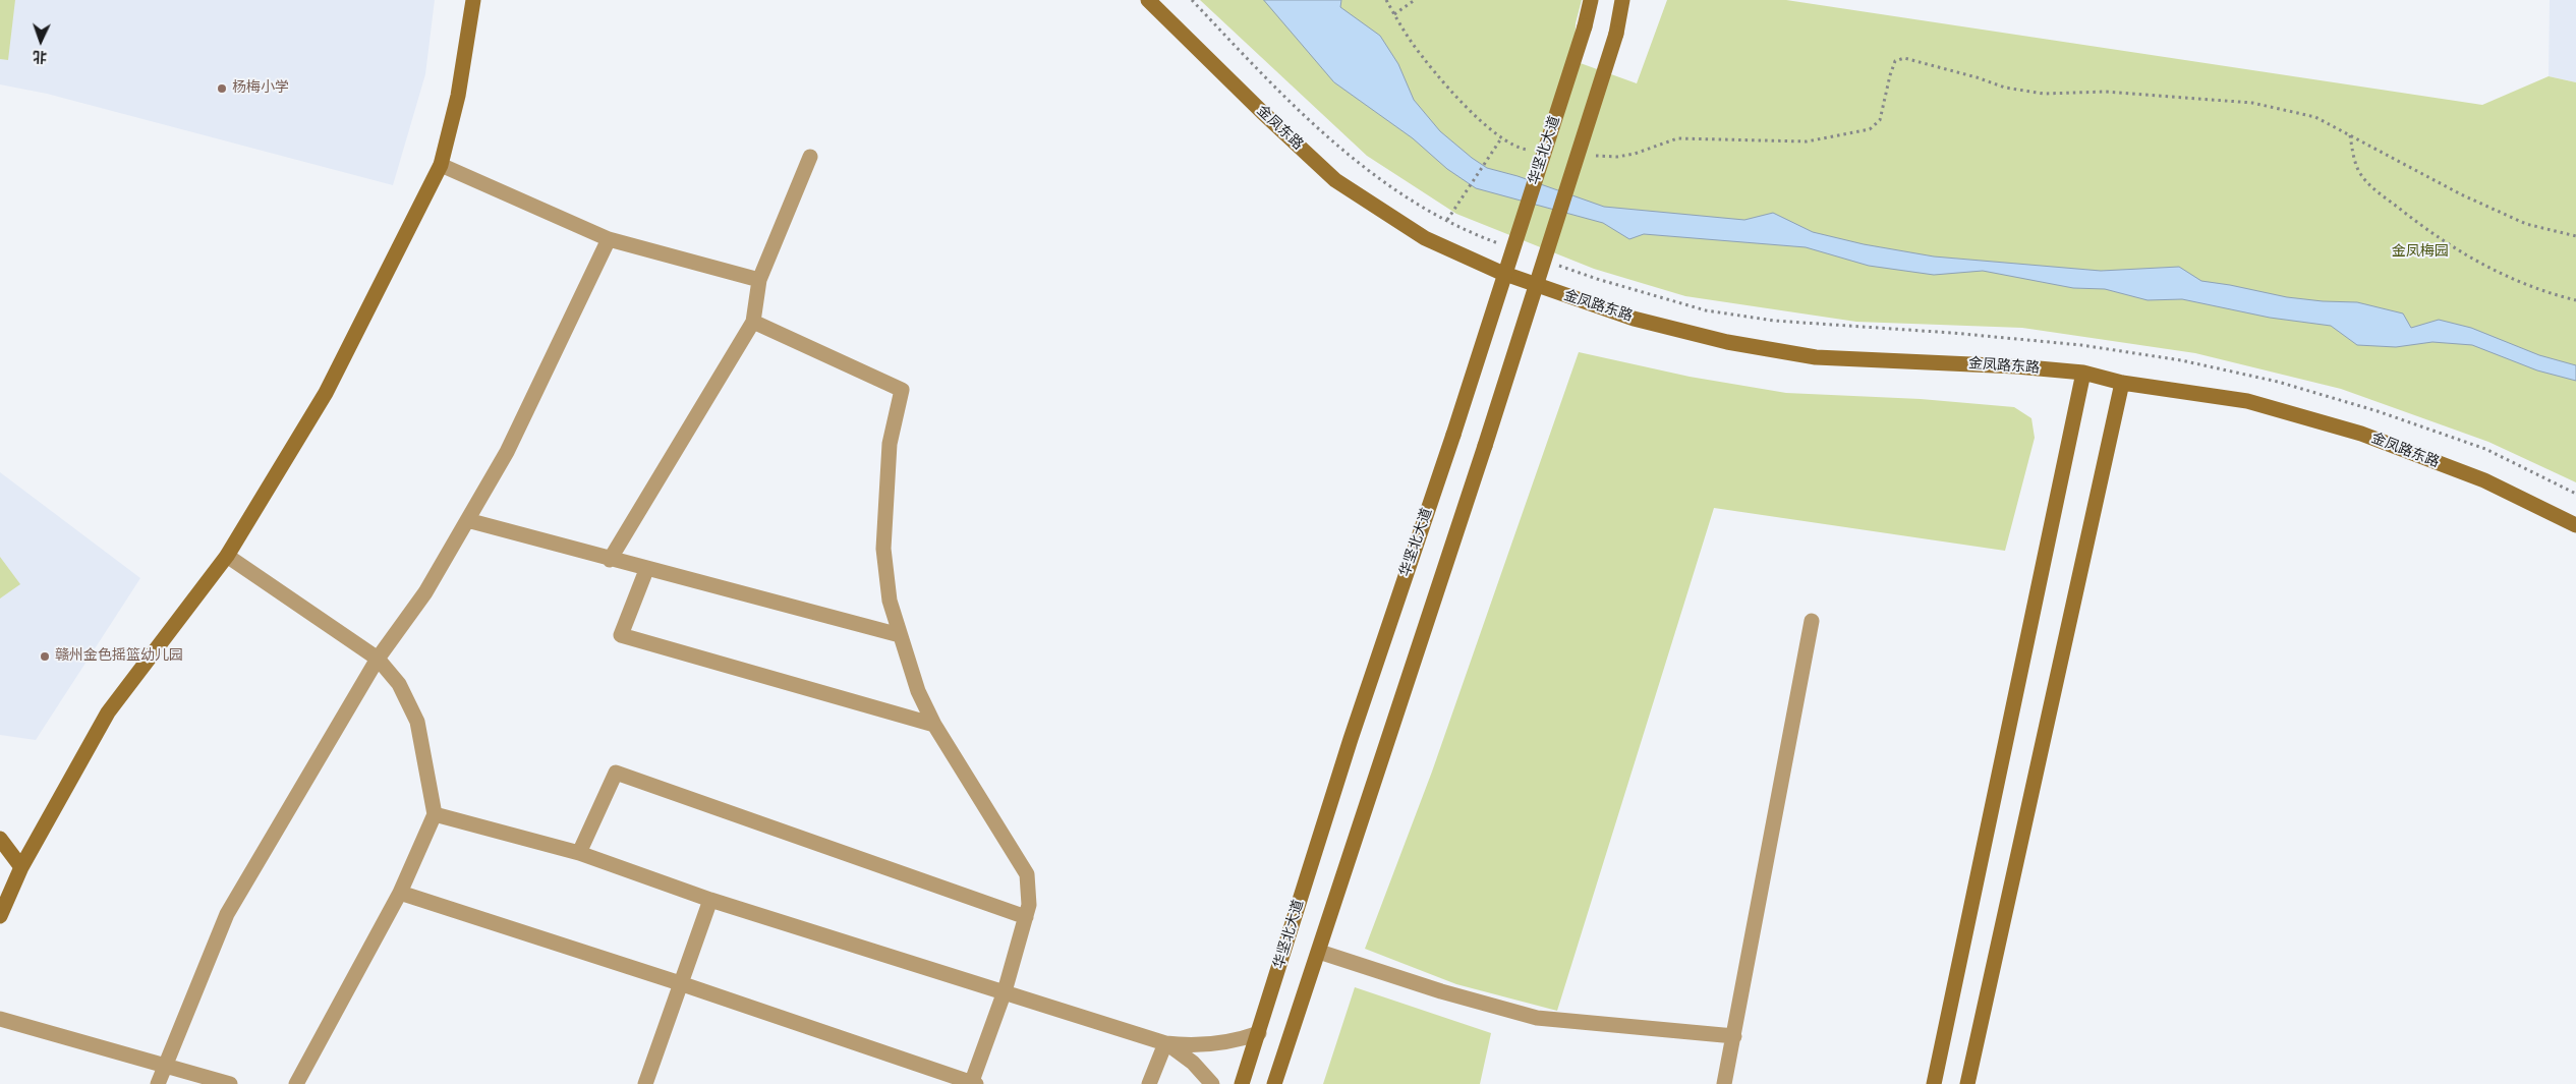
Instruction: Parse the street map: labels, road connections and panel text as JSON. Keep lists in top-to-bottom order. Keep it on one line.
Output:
{"streets":{"street":["金凤东路","华坚北大道","金凤路东路"]},"crossings":[["金凤东路","金凤路东路"]],"parks":["金凤梅园"],"places":["杨梅小学","赣州金色摇篮幼儿园"],"north":"bottom"}
